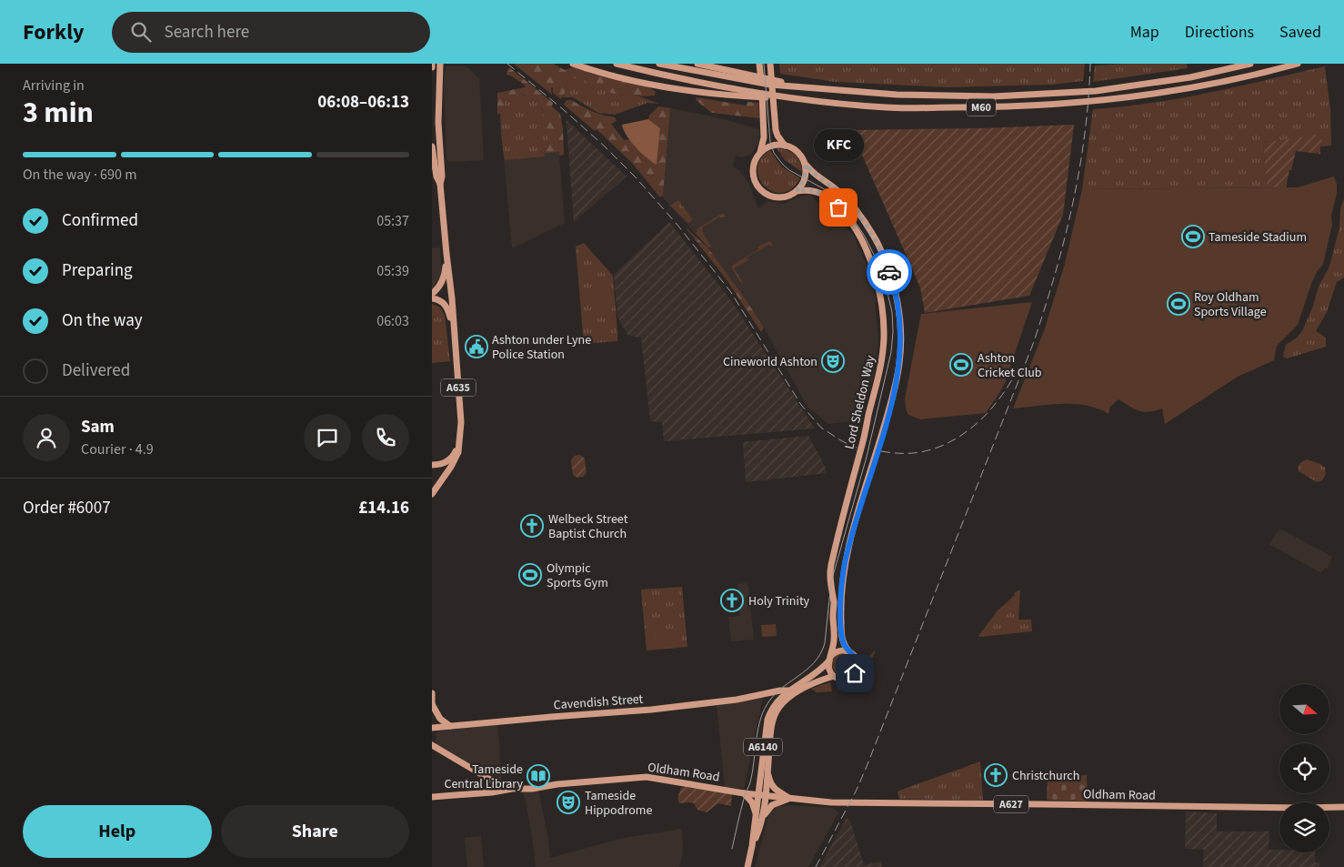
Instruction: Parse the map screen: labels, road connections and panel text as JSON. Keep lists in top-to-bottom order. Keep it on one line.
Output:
{"streets":{"highway":["M60","A635","Lord Sheldon Way","Cavendish Street","A6140","Oldham Road","A627"]},"crossings":[["Lord Sheldon Way","A6140"],["Cavendish Street","A6140"],["A6140","Oldham Road"],["A6140","A627"],["Oldham Road","A627"]],"places":{"other":["KFC"],"sports":["Tameside Stadium","Roy Oldham Sports Village","Ashton Cricket Club","Olympic Sports Gym"],"public building":["Ashton under Lyne Police Station"],"theatre":["Cineworld Ashton","Tameside Hippodrome"],"church":["Welbeck Street Baptist Church","Holy Trinity","Christchurch"],"library":["Tameside Central Library"]},"north":"right","page":{"header":"Forkly","search":"Search here","nav":["Map","Directions","Saved"],"heading":["3 min","Arriving in","06:08–06:13"],"panel":["Sam","Courier · 4.9","Order #6007","£14.16"],"bubble":"KFC","bar":"On the way · 690 m","list":[["Confirmed","05:37"],["Preparing","05:39"],["On the way","06:03"],"Delivered"],"buttons":["Help","Share"]}}
